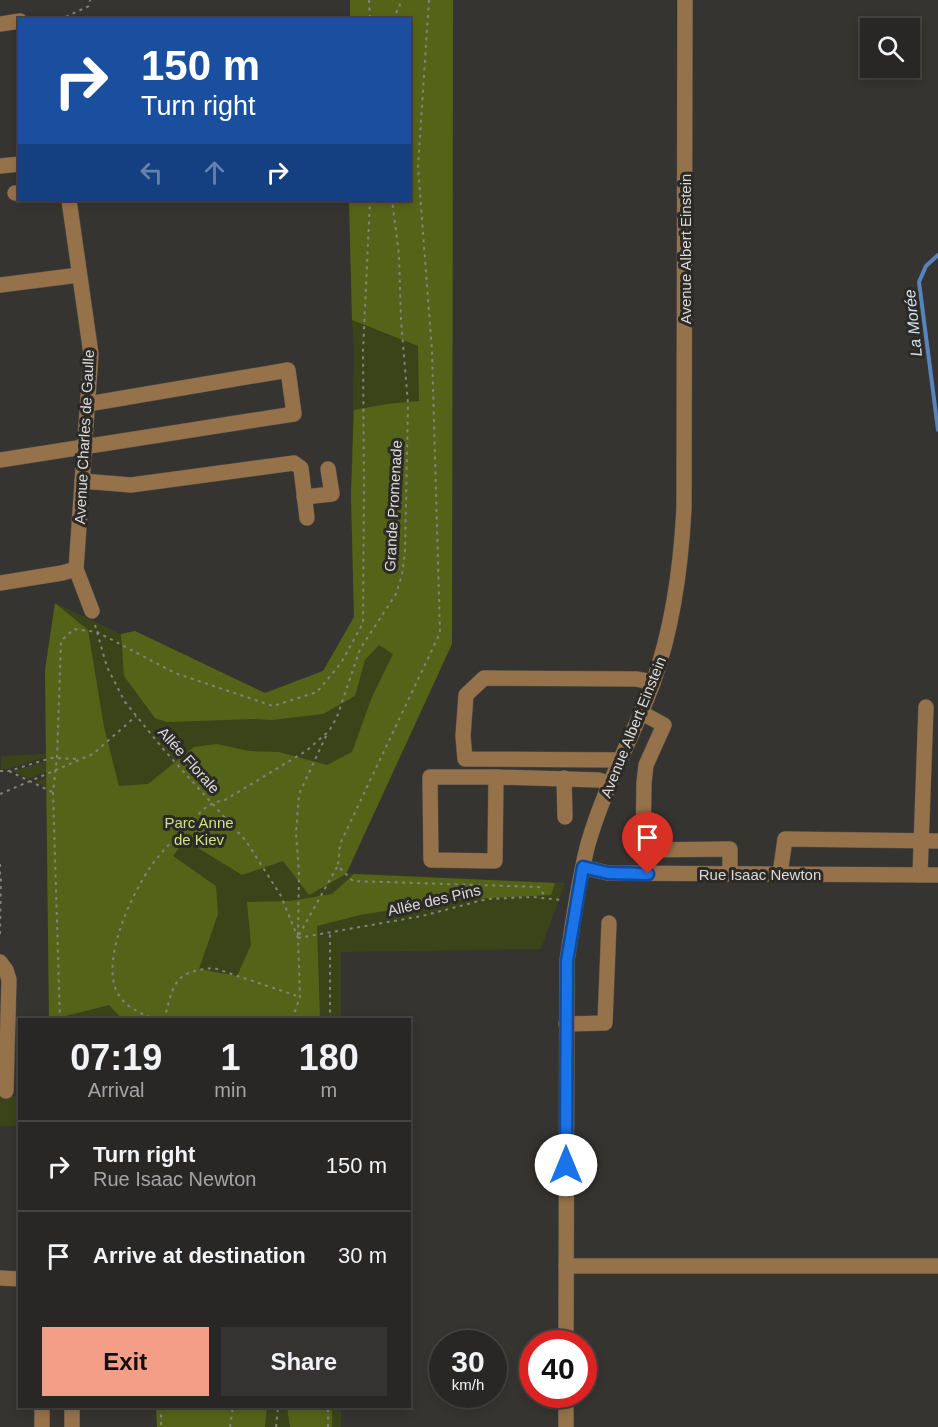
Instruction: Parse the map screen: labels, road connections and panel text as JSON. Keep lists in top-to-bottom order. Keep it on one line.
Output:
{"streets":{"street":["Avenue Albert Einstein","Avenue Charles de Gaulle","Rue Isaac Newton"],"path":["Grande Promenade","Allée Florale","Allée des Pins"]},"crossings":[["Avenue Albert Einstein","Rue Isaac Newton"],["Avenue Albert Einstein","Allée des Pins"],["Grande Promenade","Allée Florale"],["Allée Florale","Allée des Pins"]],"water":["La Morée"],"parks":["Parc Anne de Kiev"],"page":{"turn":["150 m","Turn right"],"eta":["07:19","Arrival","1","min","180","m"],"list":[{"name":"Turn right","note":"Rue Isaac Newton","value":"150 m"},{"name":"Arrive at destination","value":"30 m"}],"buttons":["Exit","Share"],"speed":"30 km/h","limit":"40"}}
